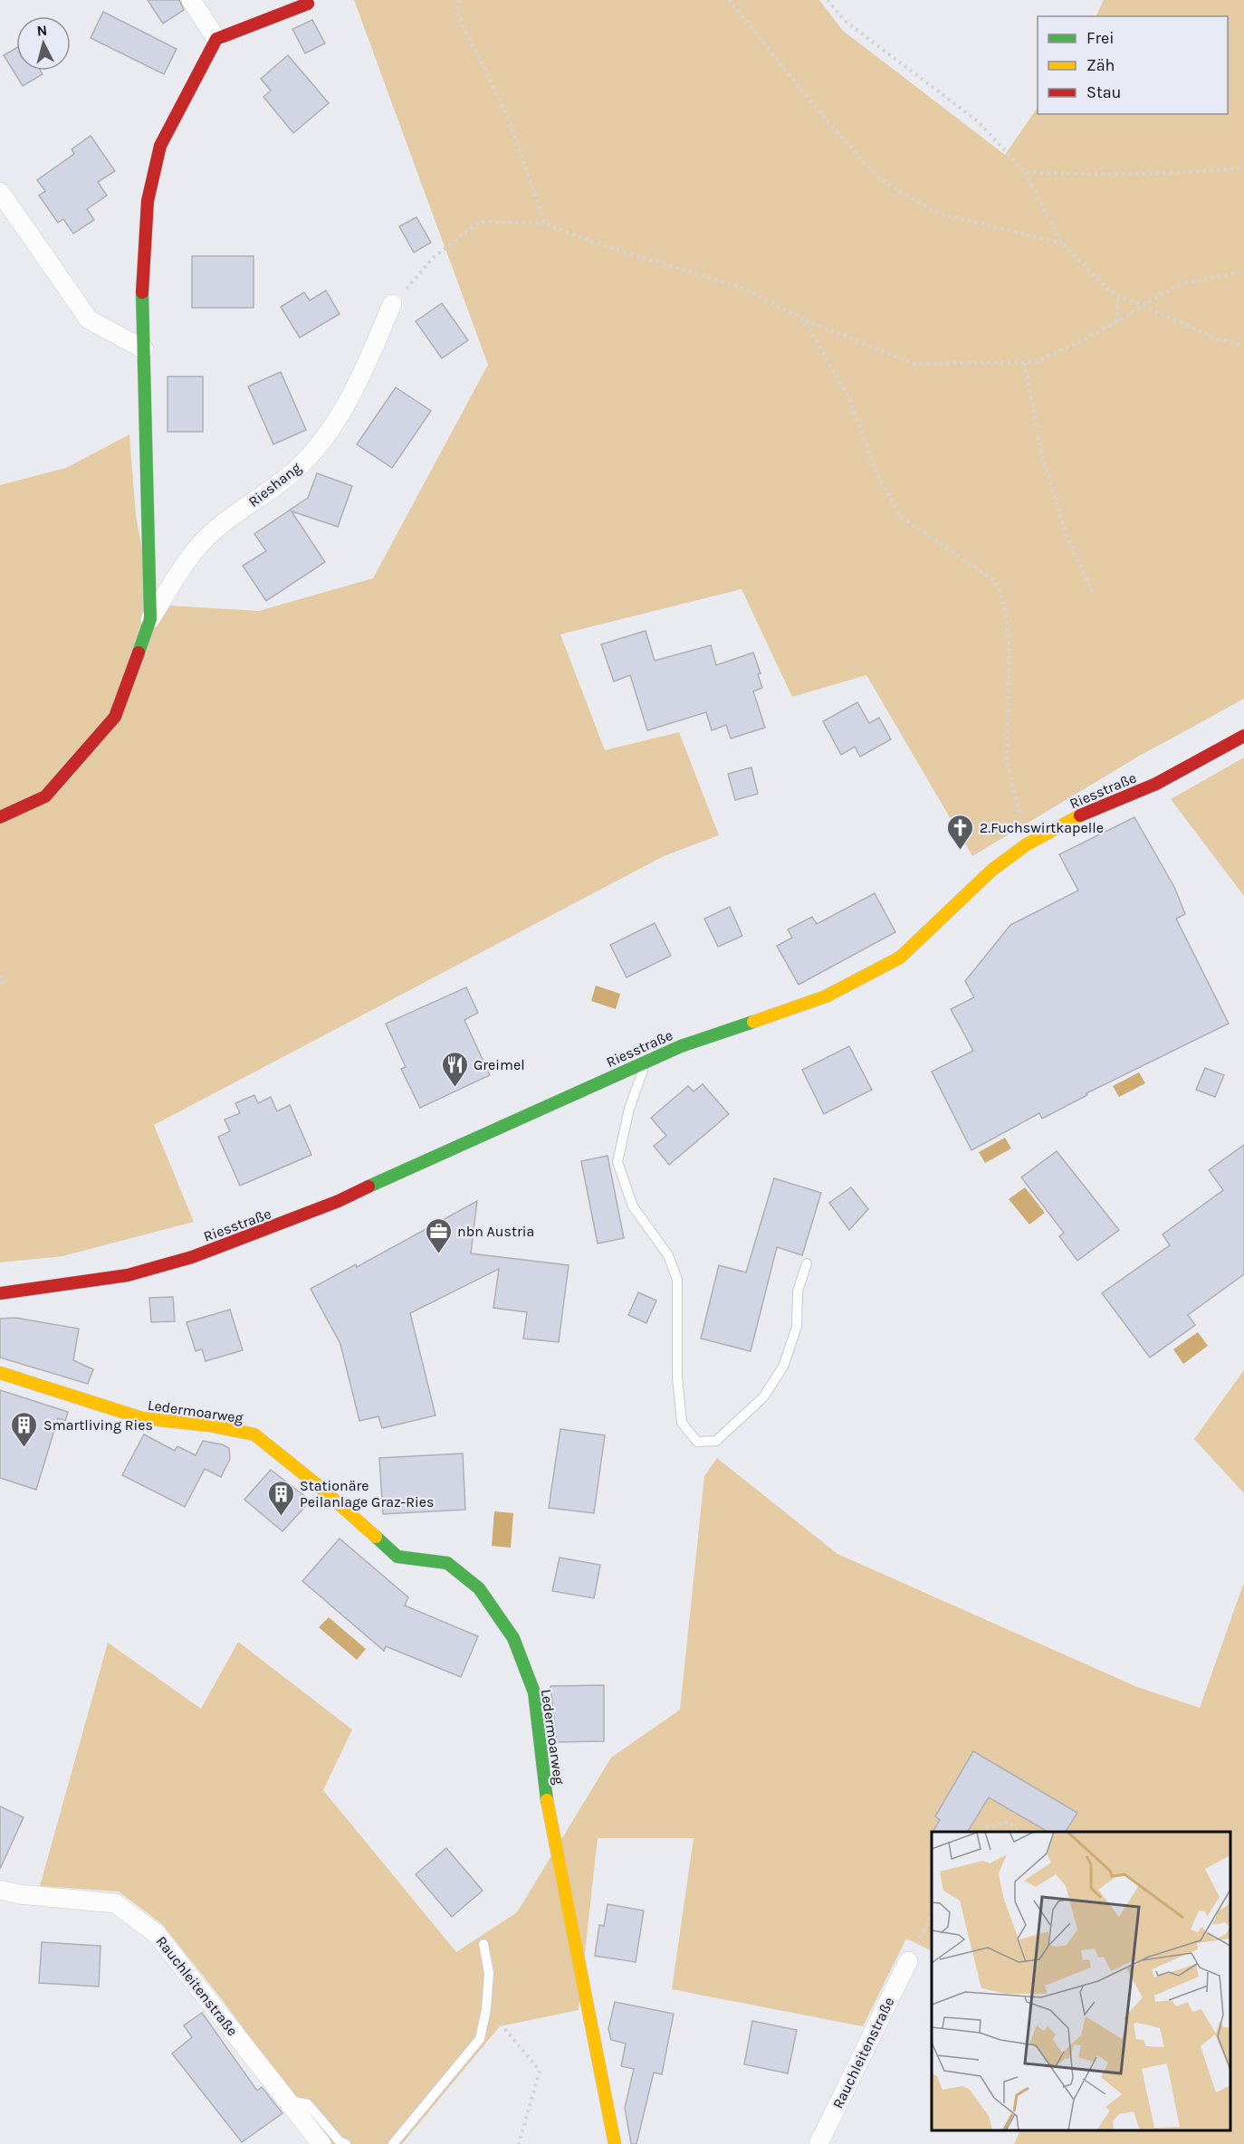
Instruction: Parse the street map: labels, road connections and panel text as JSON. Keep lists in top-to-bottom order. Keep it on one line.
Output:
{"streets":{"street":["Rieshang","Riesstraße","Ledermoarweg","Rauchleitenstraße"]},"places":{"church":["2.Fuchswirtkapelle"],"restaurant":["Greimel"],"office":["nbn Austria"],"building":["Smartliving Ries","Stationäre Peilanlage Graz-Ries"]},"legend":["Frei","Zäh","Stau"],"north":"top"}
